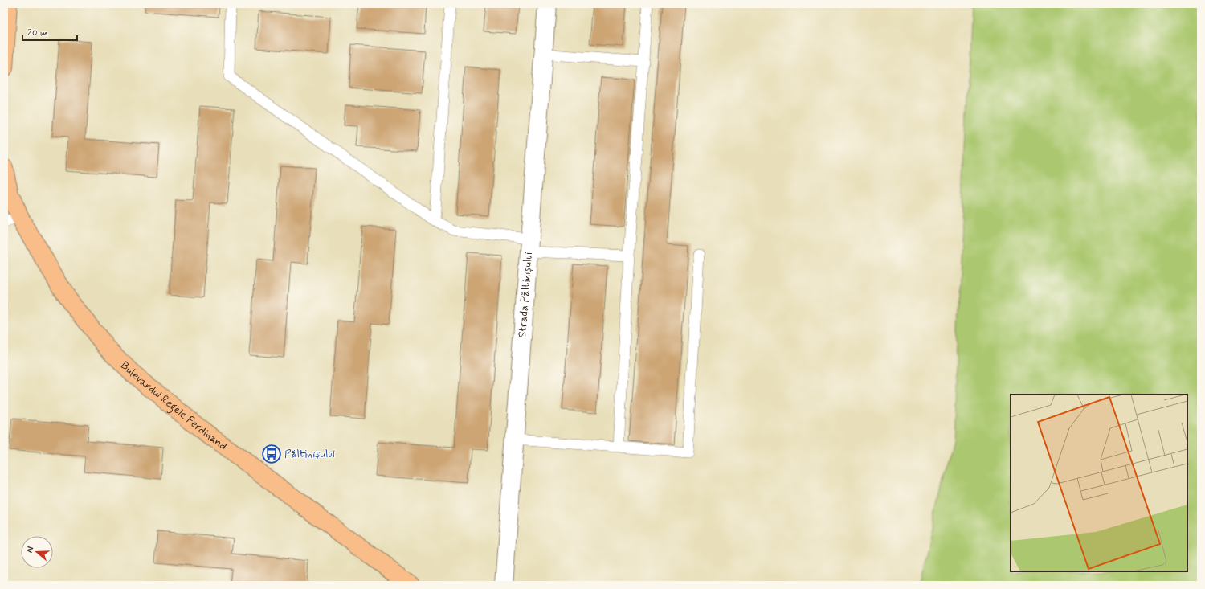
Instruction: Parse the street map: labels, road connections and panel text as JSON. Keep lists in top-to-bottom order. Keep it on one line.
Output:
{"streets":{"main road":["Bulevardul Regele Ferdinand"],"street":["Strada Păltinișului"]},"places":{"bus stop":["Păltinișului"]},"scale_bar":"20 m","north":"left"}
